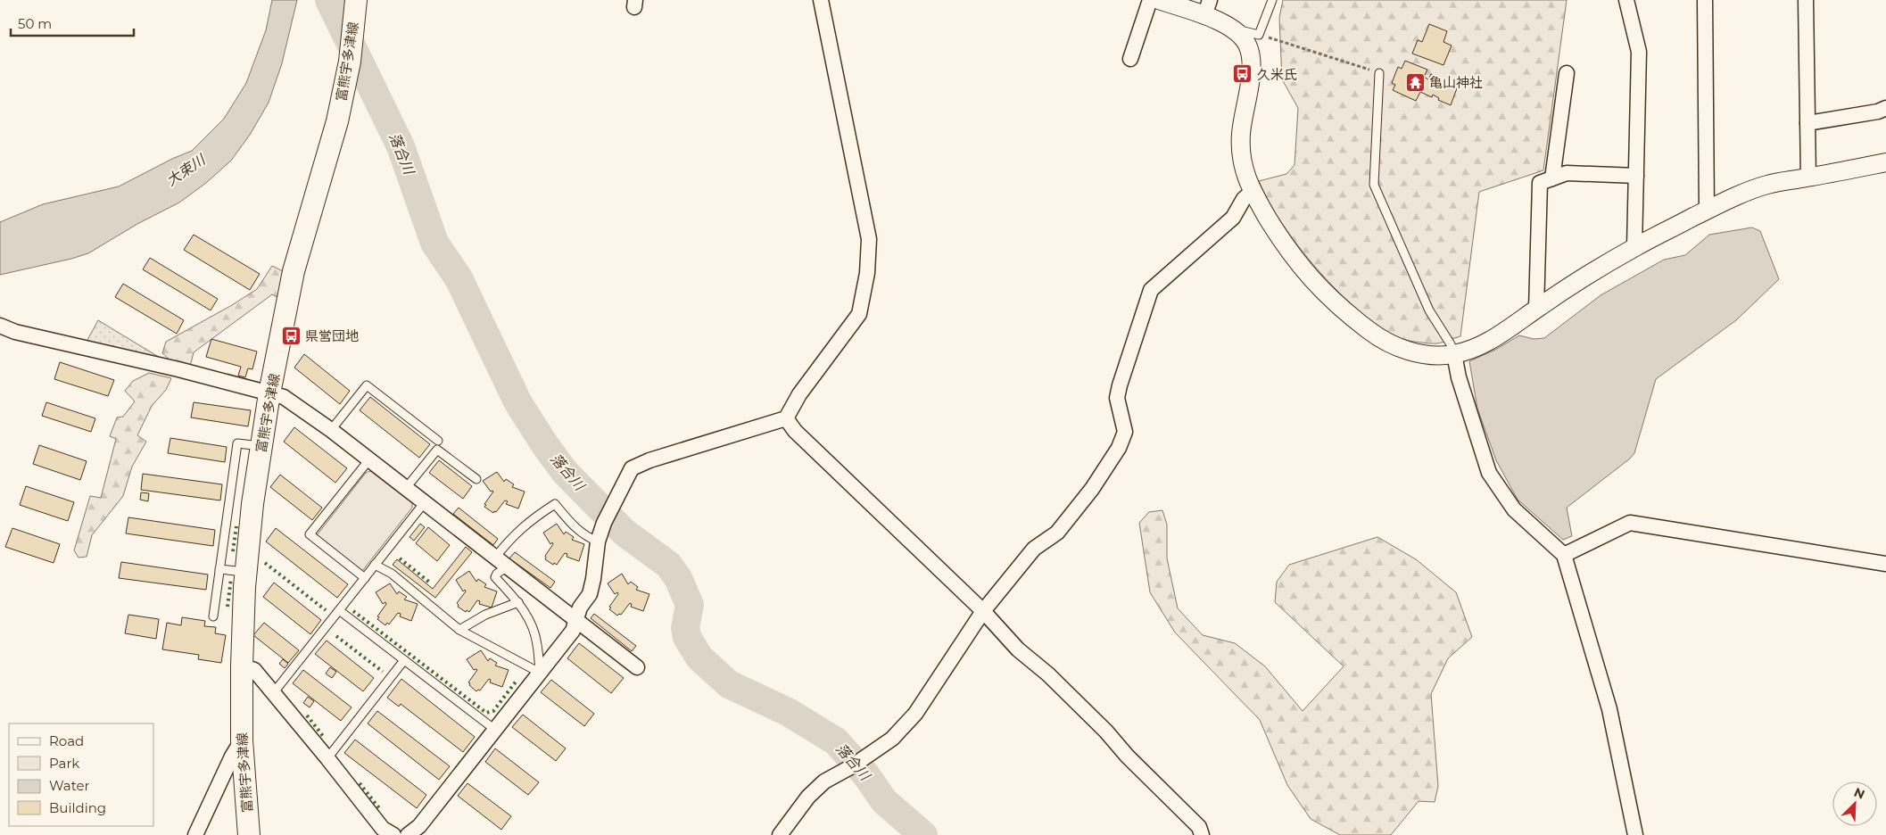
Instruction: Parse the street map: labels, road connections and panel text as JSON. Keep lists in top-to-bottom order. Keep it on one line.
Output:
{"streets":{"main road":["富熊宇多津線"]},"water":["落合川","大束川"],"places":{"bus stop":["久米氏","県営団地"],"temple":["亀山神社"]},"legend":["Road","Park","Water","Building"],"scale_bar":"50 m","north":"top right"}
